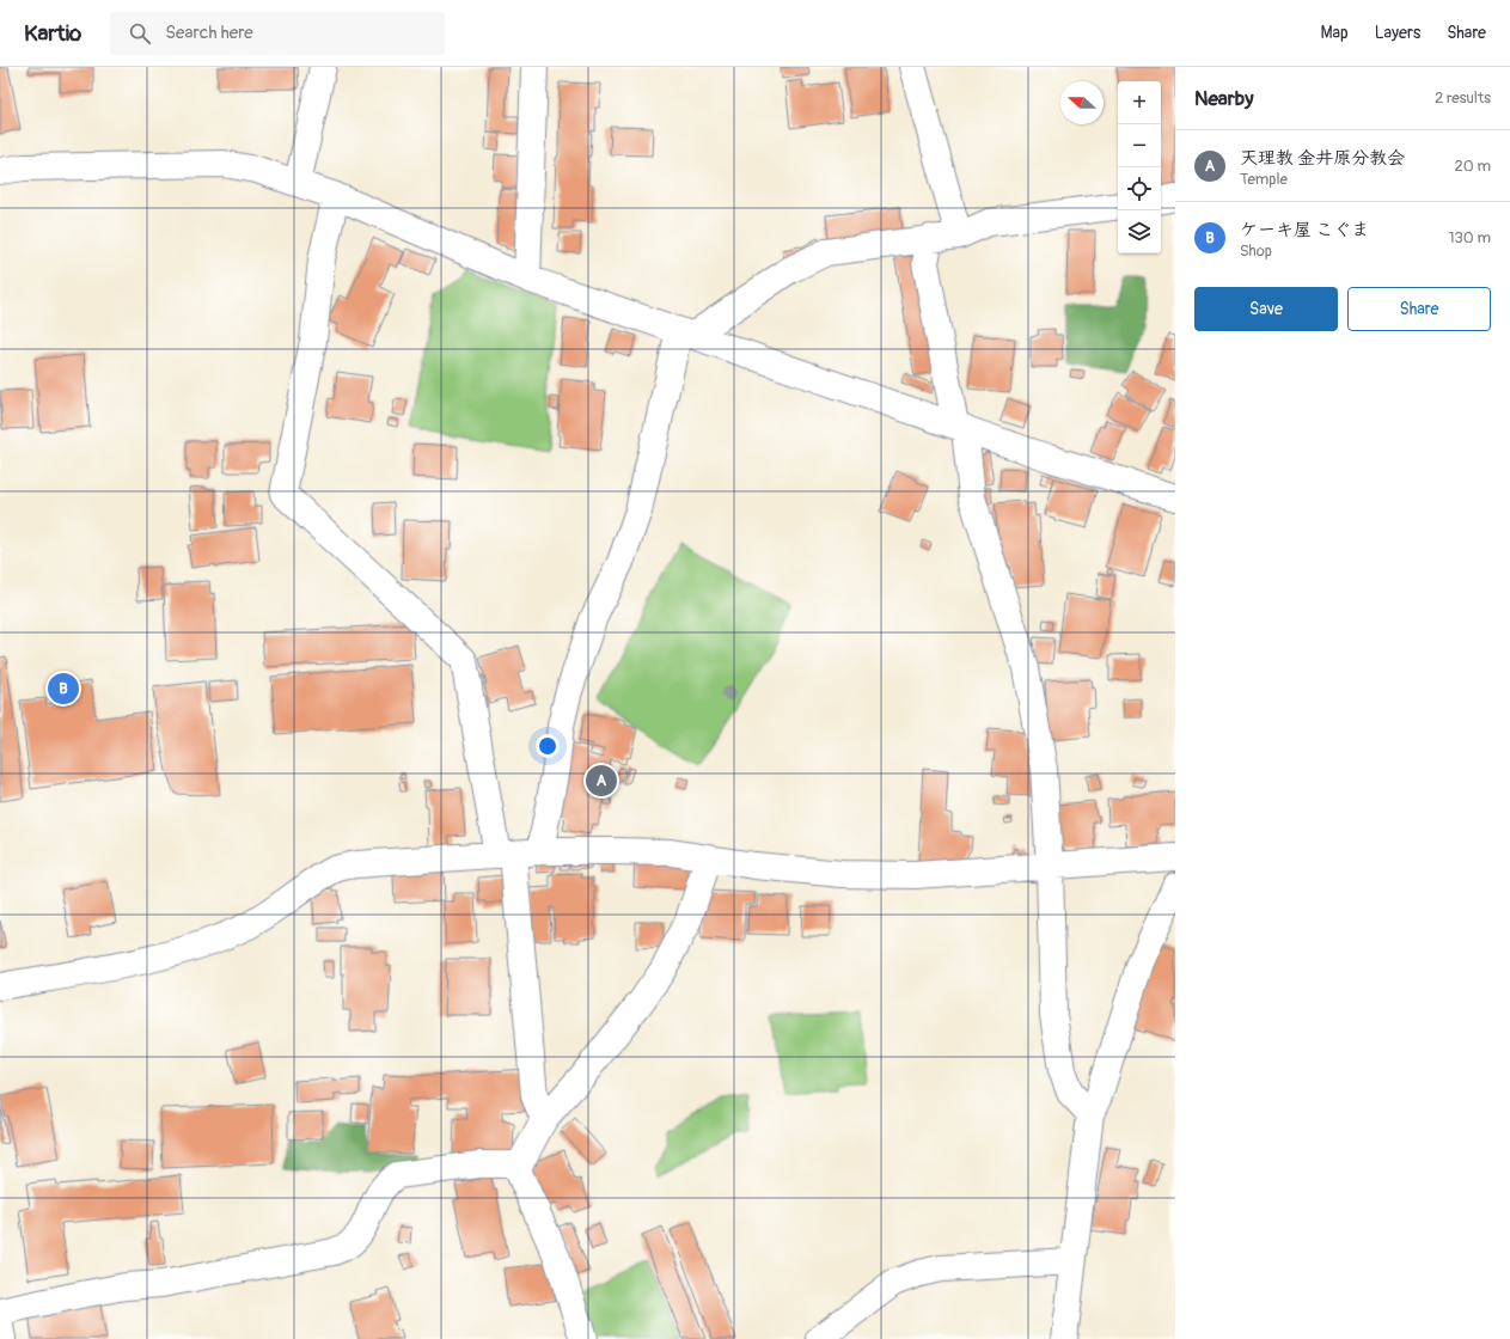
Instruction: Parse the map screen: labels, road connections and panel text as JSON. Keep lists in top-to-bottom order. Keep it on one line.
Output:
{"north":"left","page":{"header":"Kartio","search":"Search here","nav":["Map","Layers","Share"],"heading":["Nearby","2 results"],"map_buttons":["+","−"],"list":[{"mark":"A","name":"天理教 金井原分教会","note":"Temple","value":"20 m"},{"mark":"B","name":"ケーキ屋 こぐま","note":"Shop","value":"130 m"}],"buttons":["Save","Share"],"pins":["B","A"]}}
